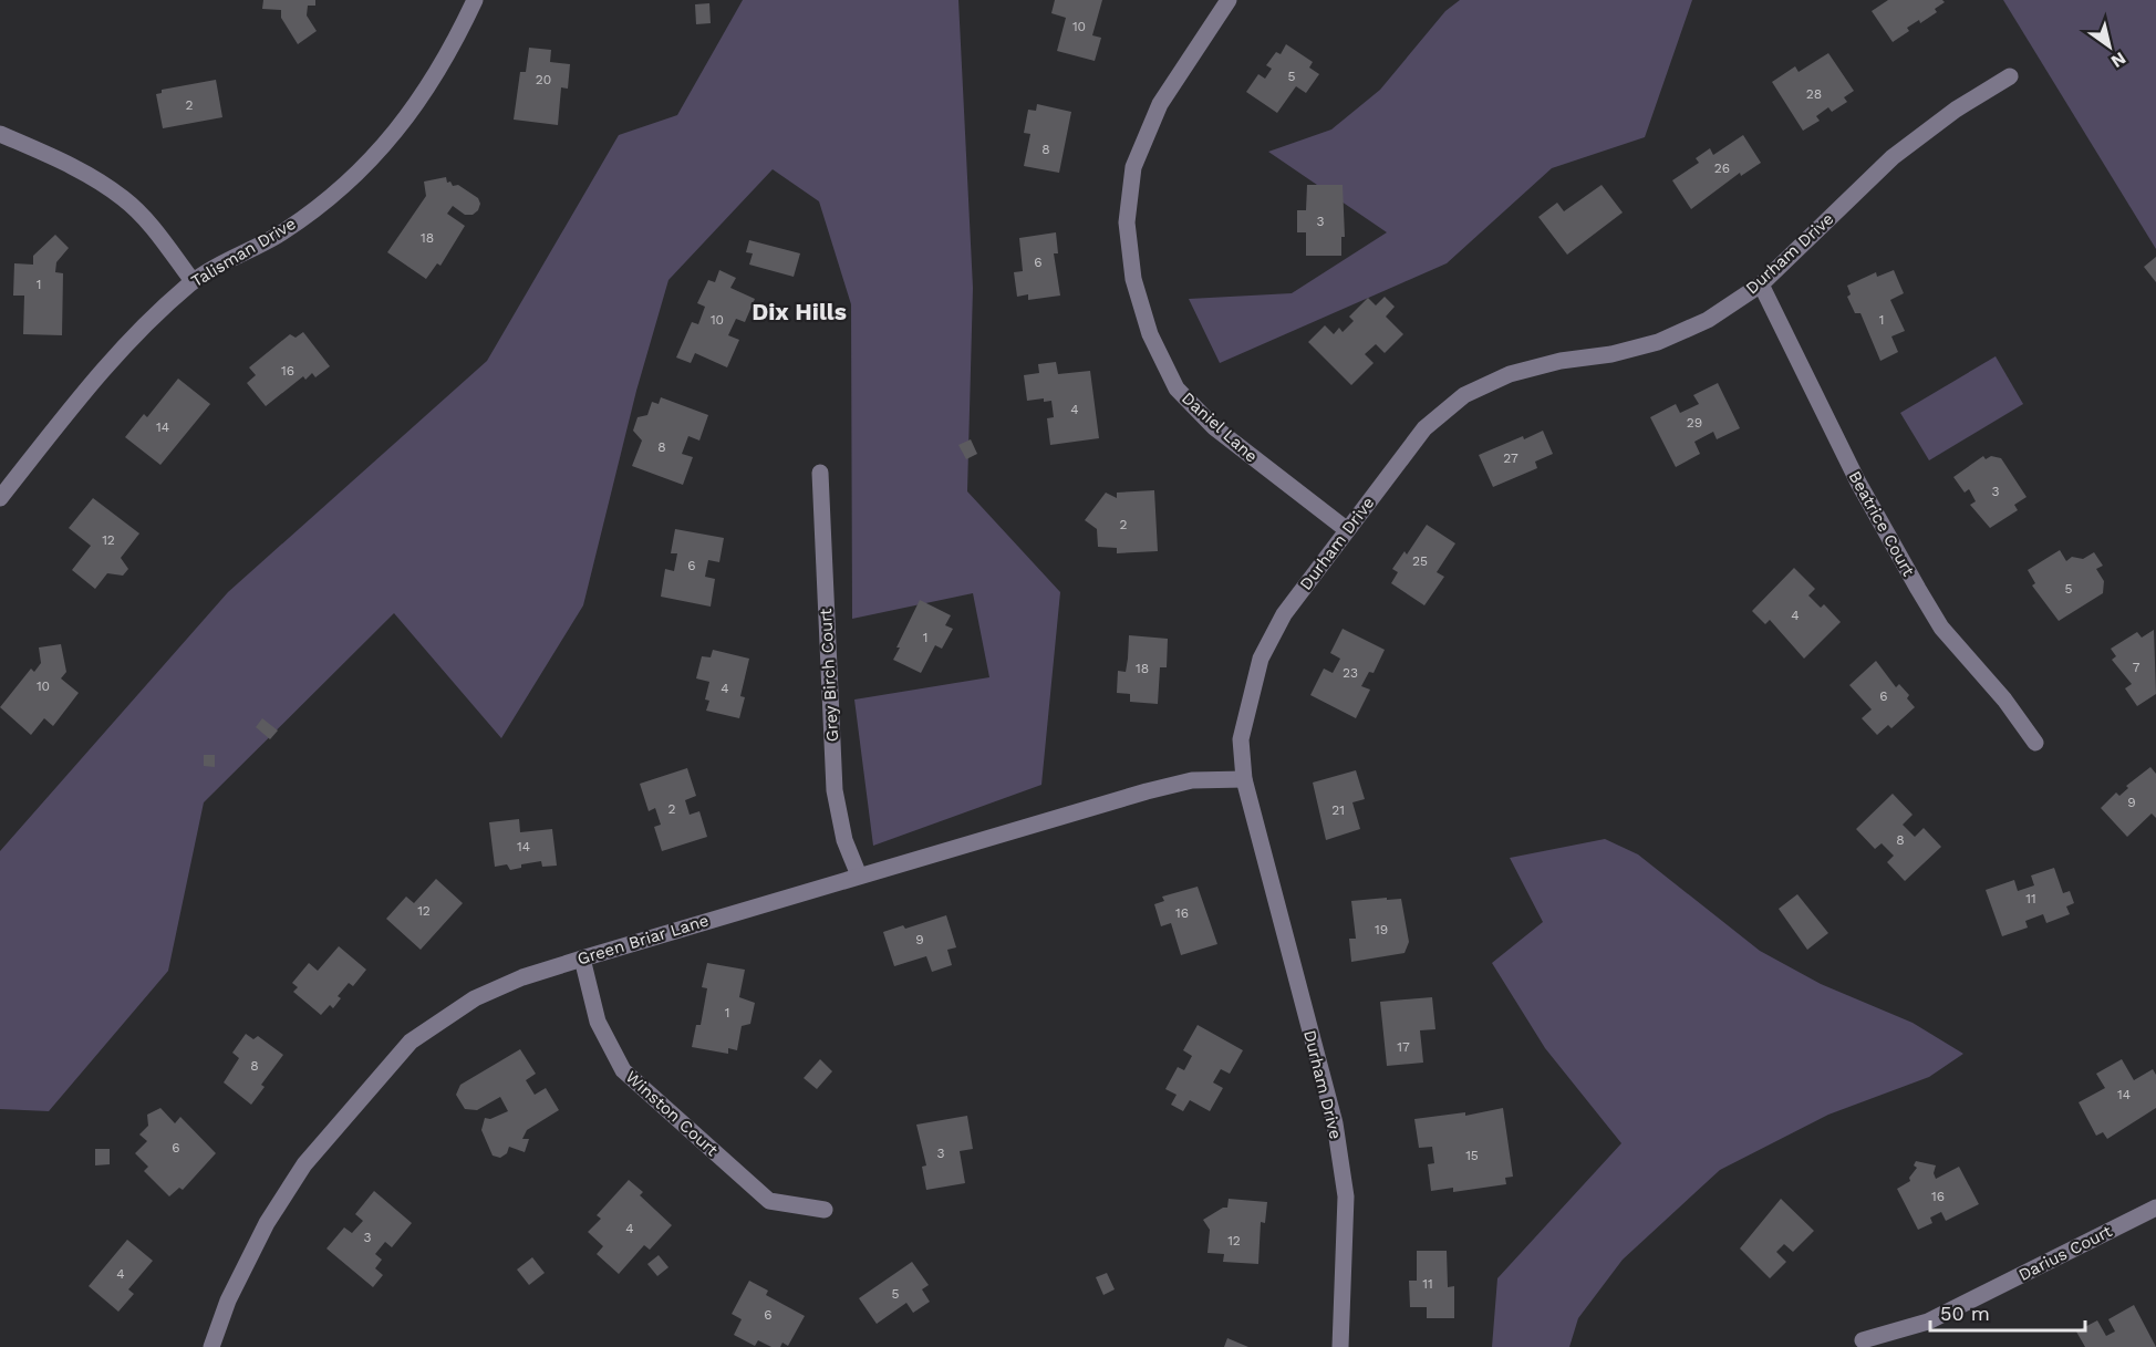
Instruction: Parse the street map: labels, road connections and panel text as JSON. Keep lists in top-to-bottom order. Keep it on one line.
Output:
{"streets":{"street":["Talisman Drive","Durham Drive","Daniel Lane","Beatrice Court","Grey Birch Court","Green Briar Lane","Winston Court","Darius Court"]},"crossings":[["Durham Drive","Daniel Lane"],["Durham Drive","Beatrice Court"],["Durham Drive","Green Briar Lane"],["Grey Birch Court","Green Briar Lane"],["Green Briar Lane","Winston Court"]],"districts":["Dix Hills"],"house_numbers":["10","5","20","28","2","8","26","3","18","6","1","10","1","16","4","29","14","8","27","3","2","12","25","6","5","4","1","7","18","23","10","4","6","9","2","21","8","14","11","12","16","19","9","1","17","8","14","6","3","15","16","4","3","12","4","11","5","6"],"scale_bar":"50 m","north":"bottom right"}
